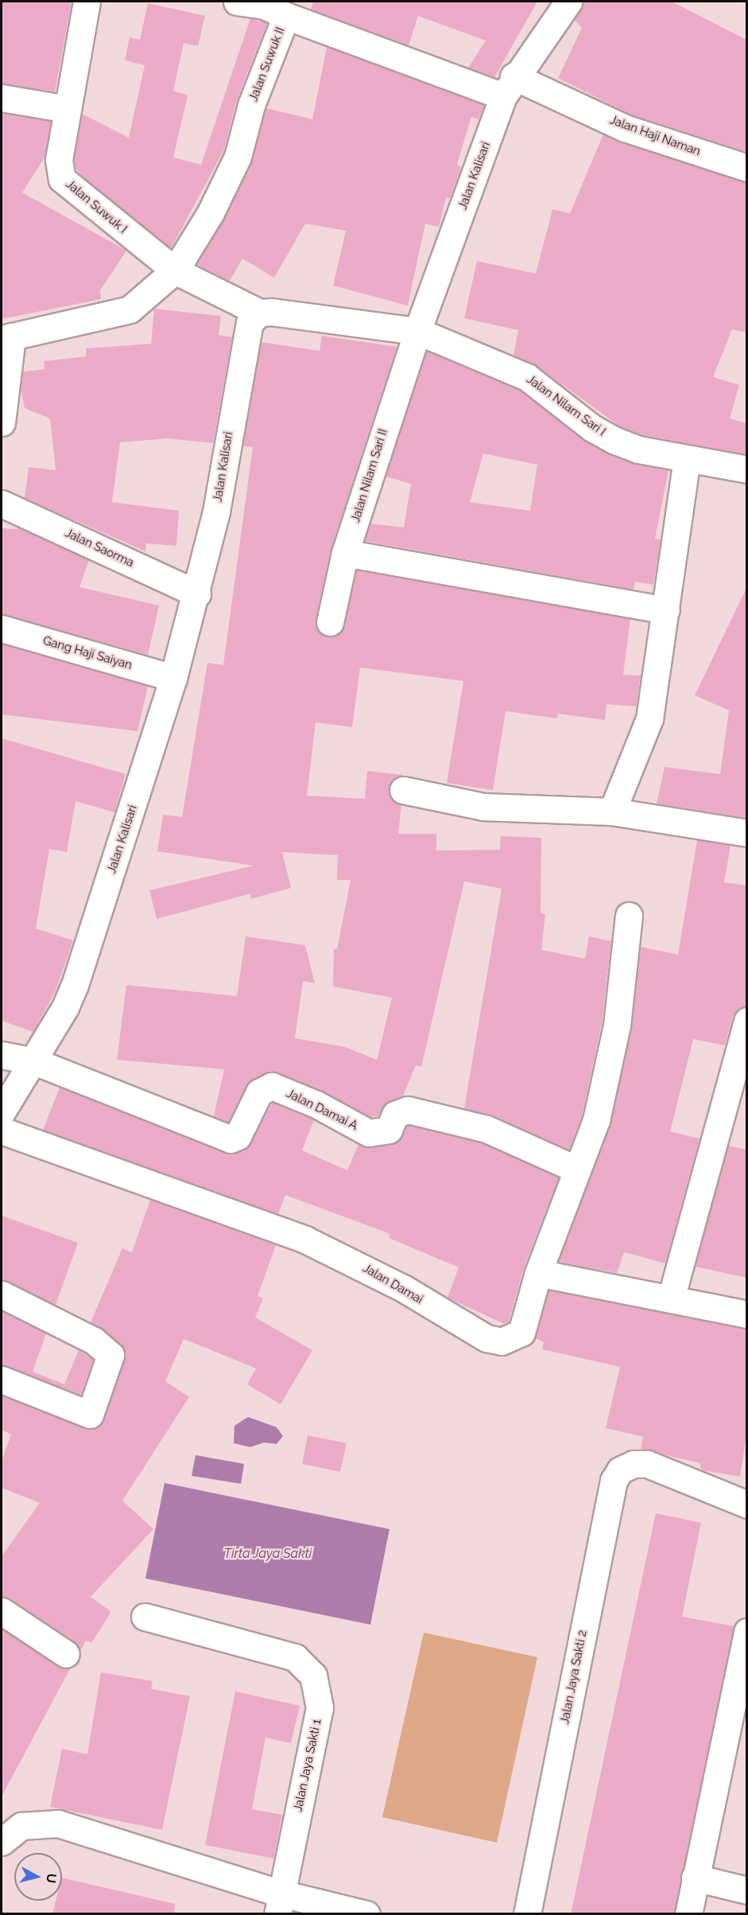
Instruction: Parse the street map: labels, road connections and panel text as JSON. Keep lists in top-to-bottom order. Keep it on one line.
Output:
{"streets":{"street":["Jalan Suwuk II","Jalan Haji Naman","Jalan Kalisari","Jalan Suwuk I","Jalan Nilam Sari I","Jalan Nilam Sari II","Jalan Saorma","Gang Haji Saiyan","Jalan Damai A","Jalan Damai","Jalan Jaya Sakti 2","Jalan Jaya Sakti 1"]},"crossings":[["Jalan Suwuk II","Jalan Haji Naman"],["Jalan Suwuk II","Jalan Kalisari"],["Jalan Suwuk II","Jalan Suwuk I"],["Jalan Haji Naman","Jalan Kalisari"],["Jalan Kalisari","Jalan Suwuk I"],["Jalan Kalisari","Jalan Nilam Sari I"],["Jalan Kalisari","Jalan Nilam Sari II"],["Jalan Kalisari","Jalan Saorma"],["Jalan Kalisari","Gang Haji Saiyan"],["Jalan Kalisari","Jalan Damai A"],["Jalan Nilam Sari I","Jalan Nilam Sari II"]],"water":["Tirta Jaya Sakti"],"north":"right"}
